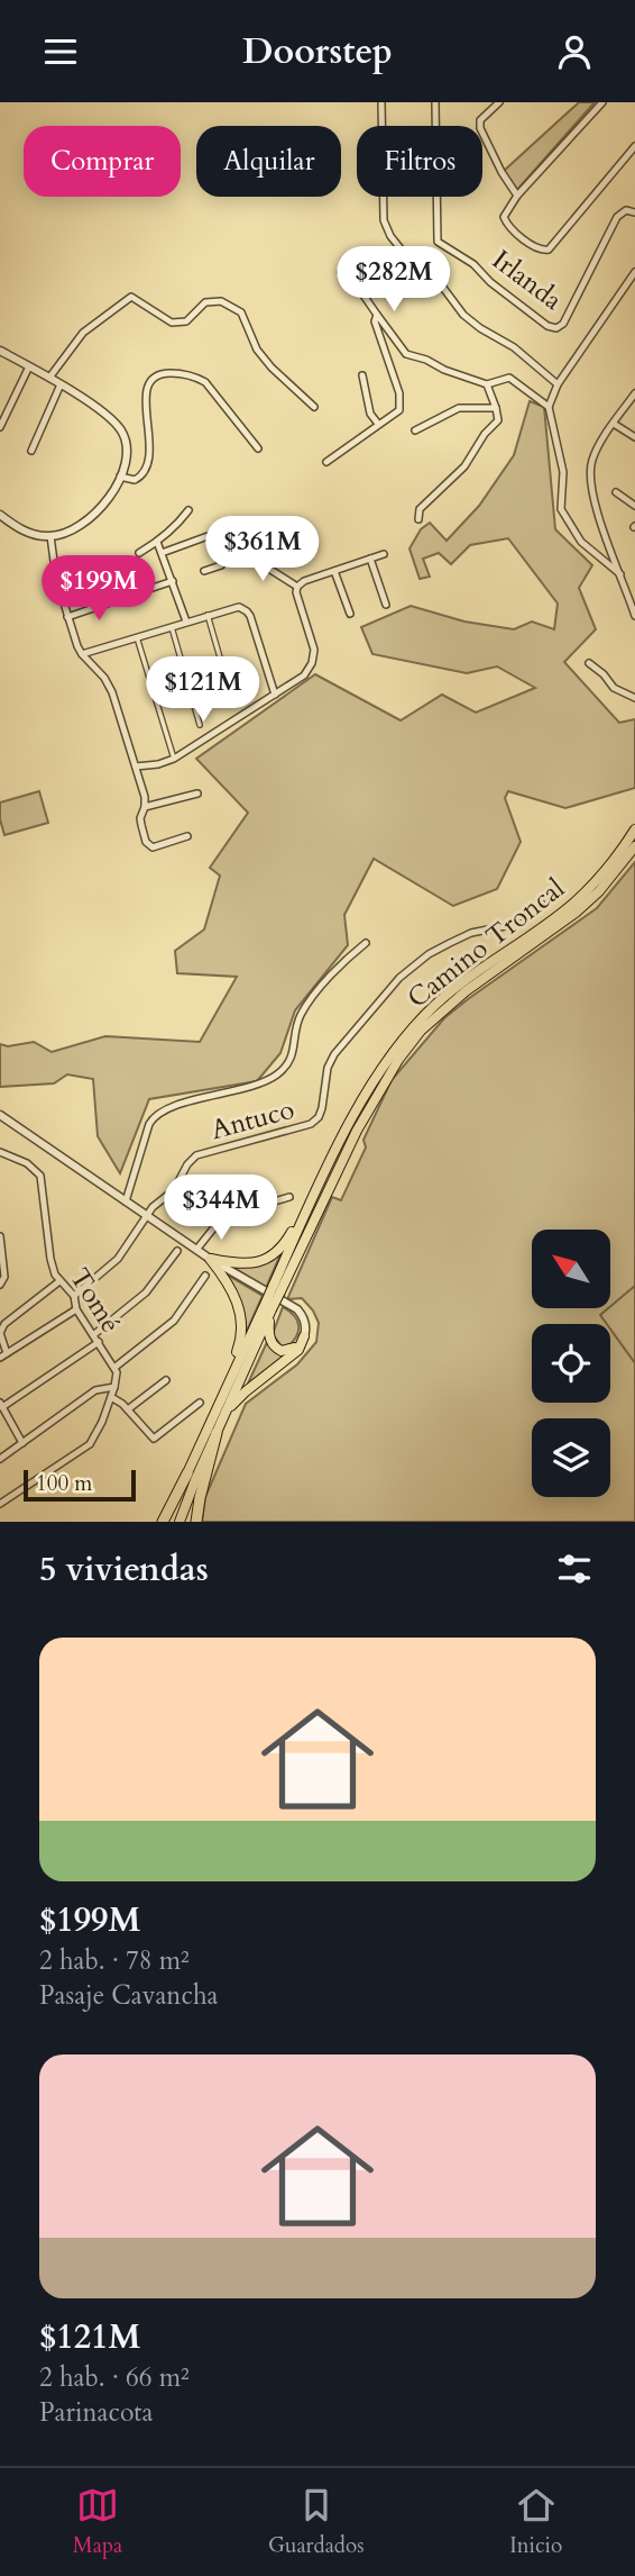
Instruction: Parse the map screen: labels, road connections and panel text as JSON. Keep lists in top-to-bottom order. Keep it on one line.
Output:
{"streets":{"main road":["Camino Troncal"],"street":["Irlanda","Antuco","Tomé"]},"crossings":[["Antuco","Tomé"]],"scale_bar":"100 m","north":"top left","page":{"header":"Doorstep","chip":["Comprar","Alquilar","Filtros"],"price":["$282M","$361M","$199M","$121M","$344M"],"scale":"100 m","heading":"5 viviendas","list":[{"name":"$199M","note":"2 hab. · 78 m² · Pasaje Cavancha"},{"name":"$121M","note":"2 hab. · 66 m² · Parinacota"}],"tabs":["Mapa","Guardados","Inicio"]}}
